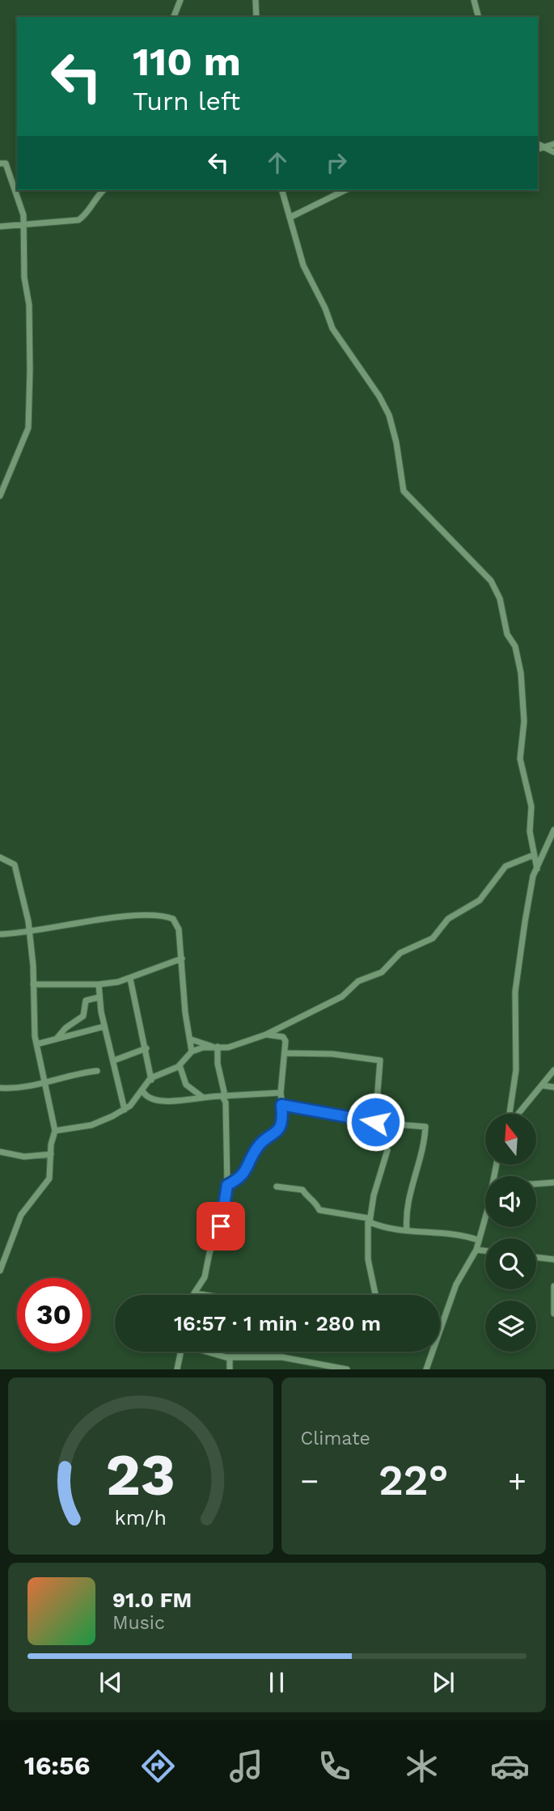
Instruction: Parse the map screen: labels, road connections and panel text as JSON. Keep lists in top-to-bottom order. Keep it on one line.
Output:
{"north":"top","page":{"turn":["110 m","Turn left"],"limit":"30","trip":"16:57 · 1 min · 280 m","tile":"Climate","heat":["−","22°","+"],"song":["91.0 FM","Music"],"tabs":"16:56","gauge":["23","km/h"]}}
